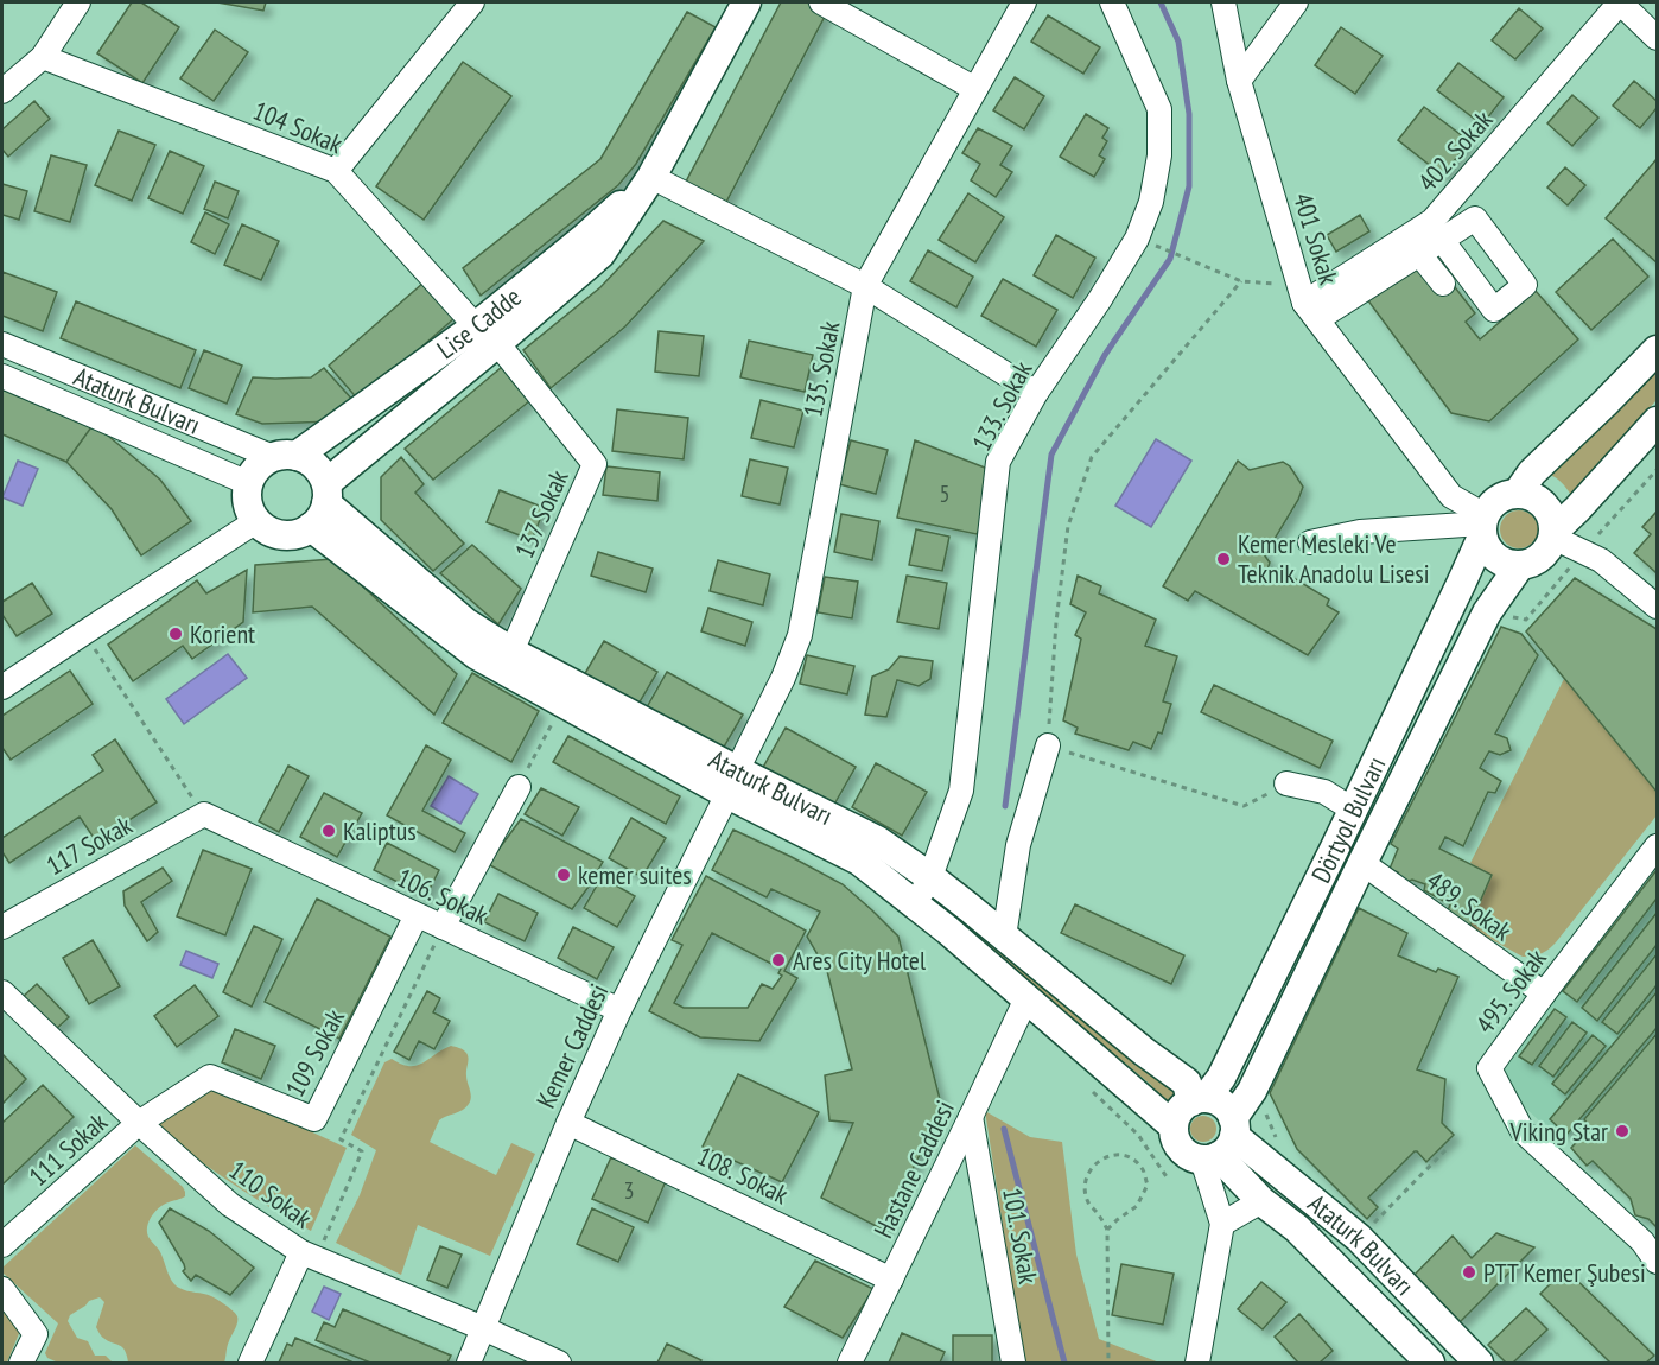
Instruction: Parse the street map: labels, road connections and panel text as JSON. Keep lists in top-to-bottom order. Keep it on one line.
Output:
{"streets":{"main road":["Lise Cadde","Ataturk Bulvarı","Dörtyol Bulvarı"],"street":["104 Sokak","402. Sokak","401 Sokak","135. Sokak","133. Sokak","137 Sokak","117 Sokak","106. Sokak","489. Sokak","495. Sokak","Kemer Caddesi","109 Sokak","111 Sokak","Hastane Caddesi","108. Sokak","110 Sokak","101. Sokak"]},"crossings":[["104 Sokak","Lise Cadde"],["104 Sokak","137 Sokak"],["402. Sokak","401 Sokak"],["401 Sokak","Dörtyol Bulvarı"],["Lise Cadde","Ataturk Bulvarı"],["Lise Cadde","137 Sokak"],["135. Sokak","Ataturk Bulvarı"],["135. Sokak","Kemer Caddesi"],["Ataturk Bulvarı","133. Sokak"],["Ataturk Bulvarı","137 Sokak"],["Ataturk Bulvarı","Dörtyol Bulvarı"],["Ataturk Bulvarı","Kemer Caddesi"],["Ataturk Bulvarı","Hastane Caddesi"],["Dörtyol Bulvarı","489. Sokak"],["117 Sokak","106. Sokak"],["106. Sokak","Kemer Caddesi"],["106. Sokak","109 Sokak"],["489. Sokak","495. Sokak"],["Kemer Caddesi","108. Sokak"],["Kemer Caddesi","110 Sokak"],["109 Sokak","111 Sokak"],["109 Sokak","110 Sokak"],["111 Sokak","110 Sokak"],["Hastane Caddesi","108. Sokak"],["Hastane Caddesi","101. Sokak"]],"places":["Kemer Mesleki Ve Teknik Anadolu Lisesi","Korient","Kaliptus","kemer suites","Ares City Hotel","Viking Star","PTT Kemer Şubesi"],"house_numbers":["5","3"]}
